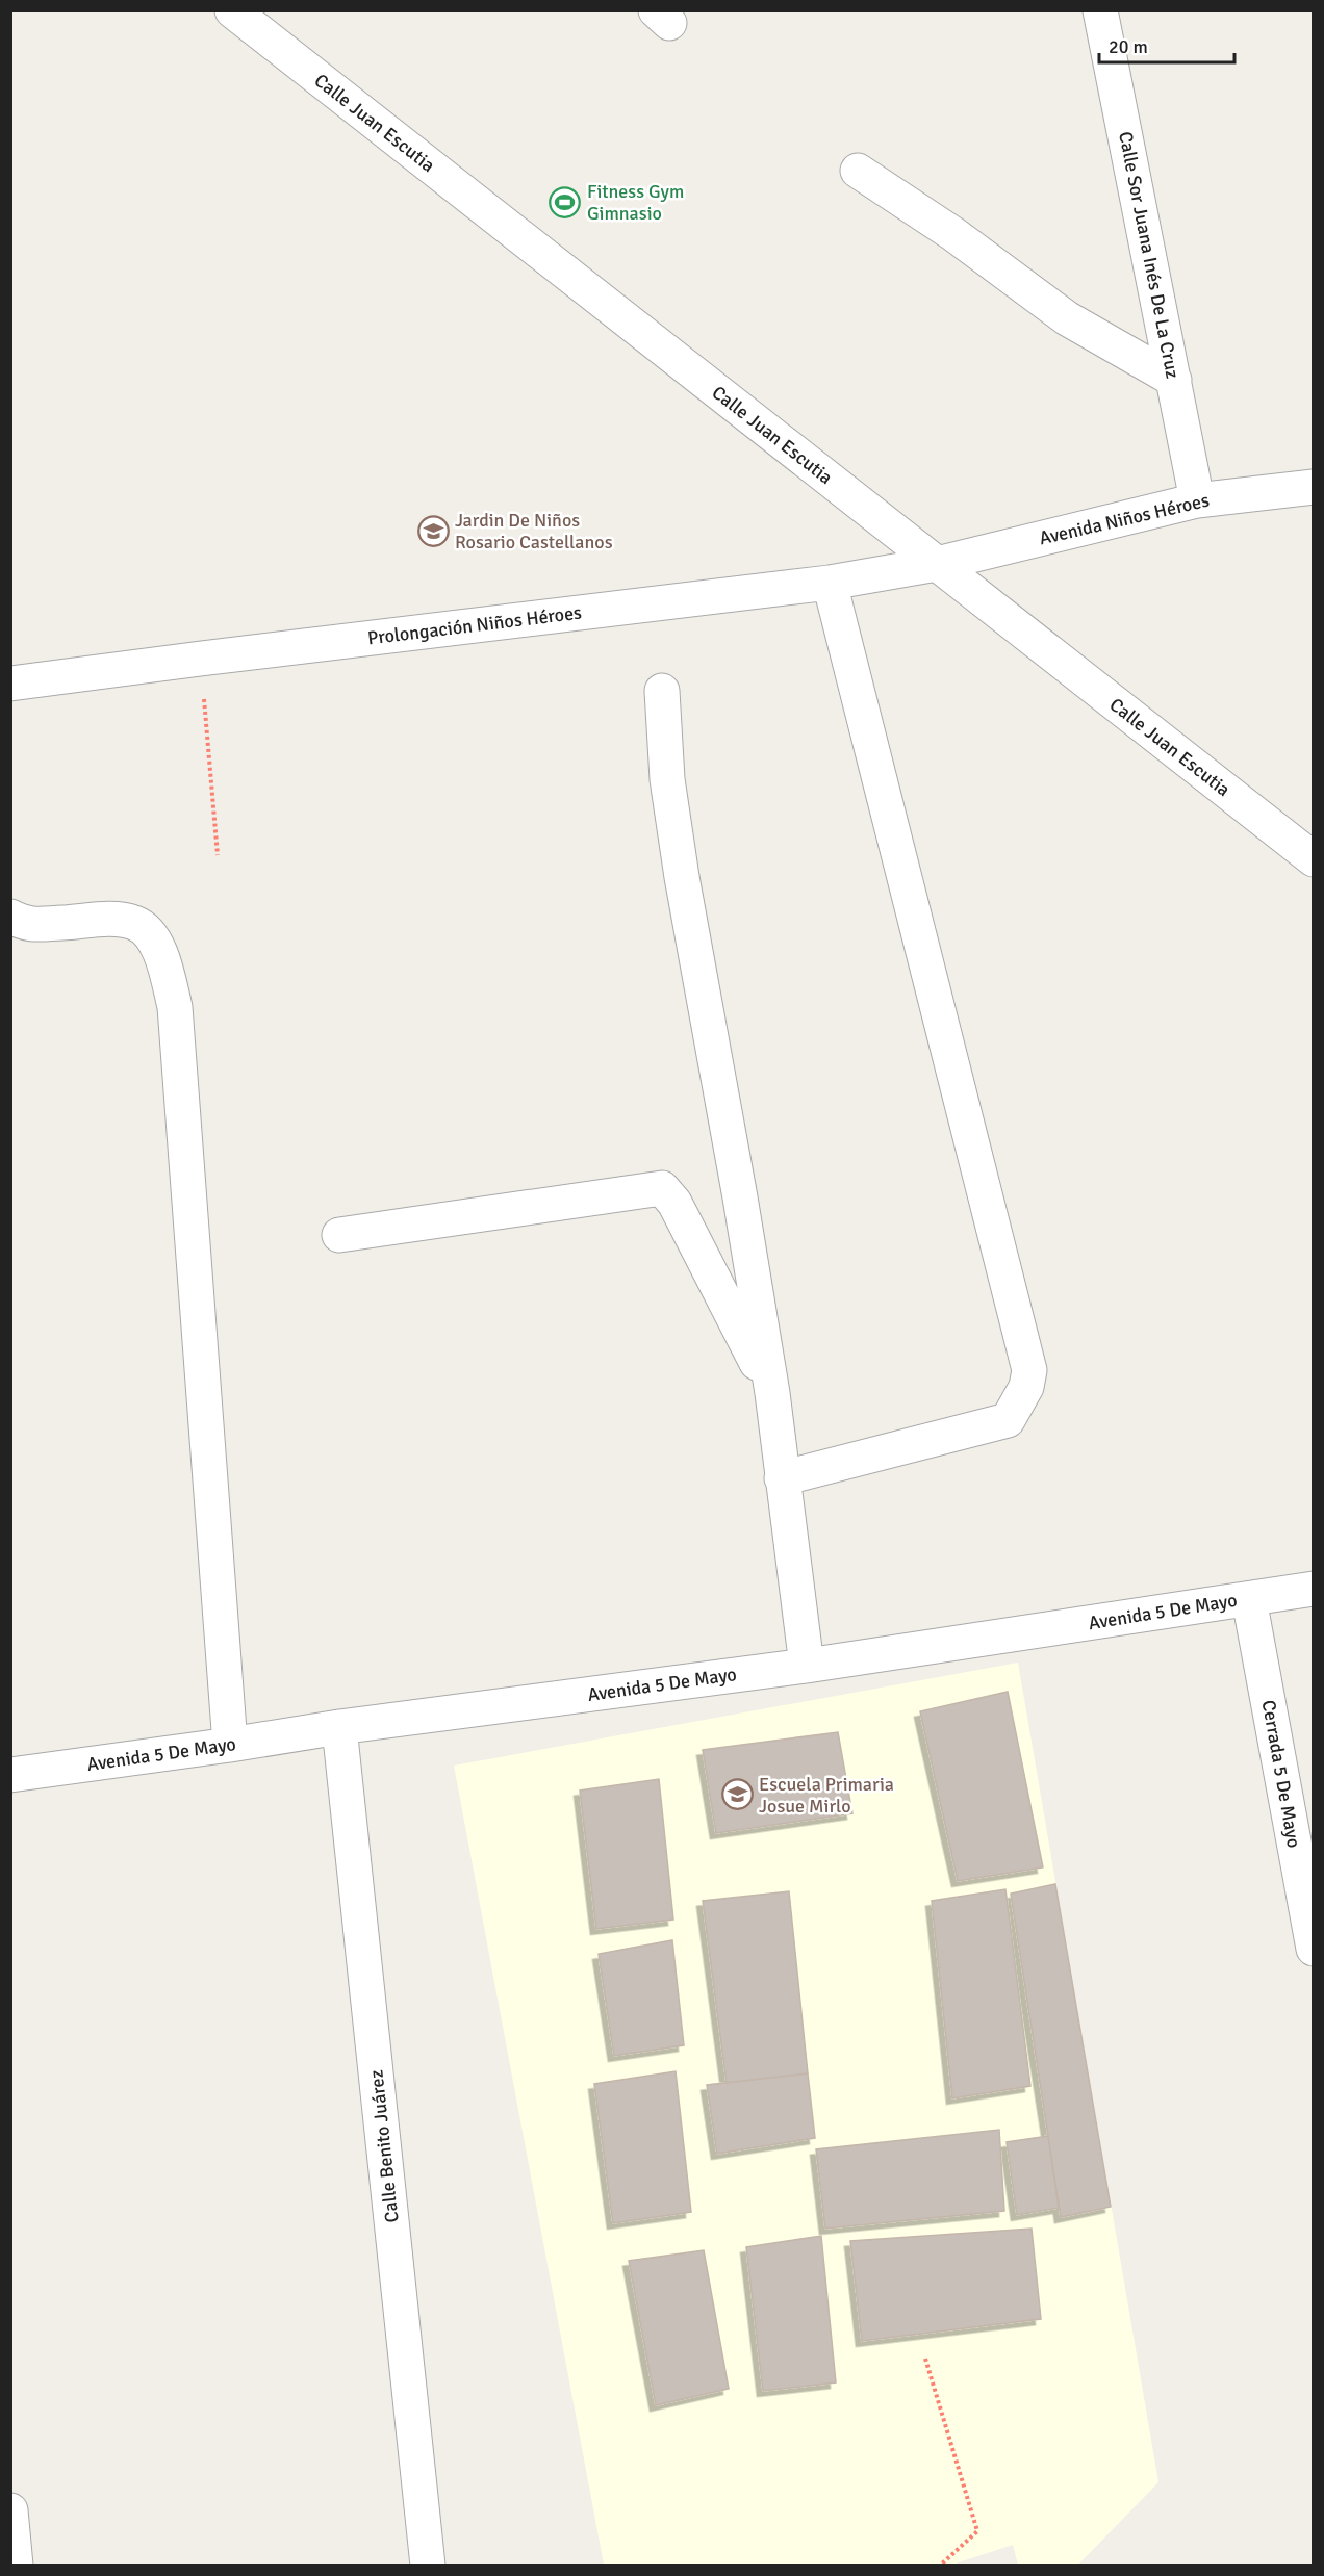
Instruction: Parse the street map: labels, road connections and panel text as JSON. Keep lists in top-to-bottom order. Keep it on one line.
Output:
{"streets":{"street":["Calle Juan Escutia","Calle Sor Juana Inés De La Cruz","Avenida Niños Héroes","Prolongación Niños Héroes","Avenida 5 De Mayo","Cerrada 5 De Mayo","Calle Benito Juárez"]},"crossings":[["Calle Juan Escutia","Avenida Niños Héroes"],["Calle Juan Escutia","Prolongación Niños Héroes"],["Calle Sor Juana Inés De La Cruz","Avenida Niños Héroes"],["Avenida Niños Héroes","Prolongación Niños Héroes"],["Avenida 5 De Mayo","Cerrada 5 De Mayo"],["Avenida 5 De Mayo","Calle Benito Juárez"]],"places":{"sports":["Fitness Gym Gimnasio"],"school or university":["Jardin De Niños Rosario Castellanos","Escuela Primaria Josue Mirlo"]},"scale_bar":"20 m"}
